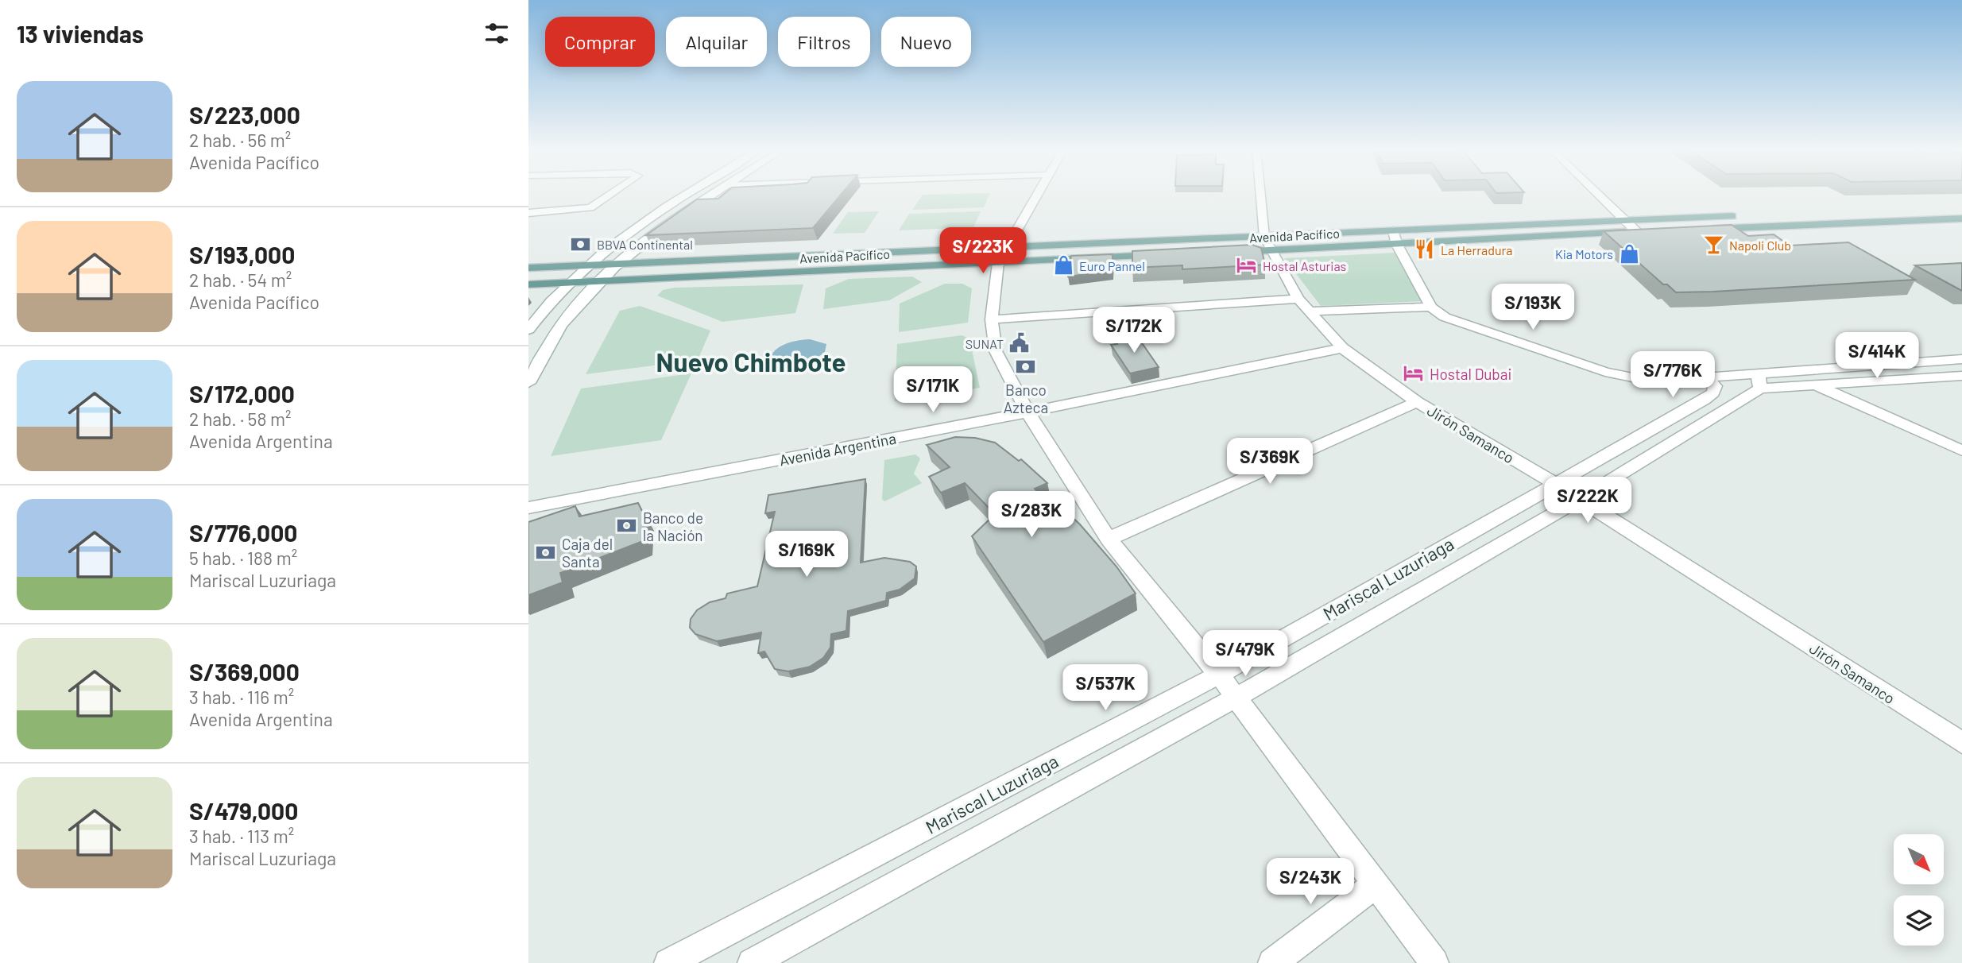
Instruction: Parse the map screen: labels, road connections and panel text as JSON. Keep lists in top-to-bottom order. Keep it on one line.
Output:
{"streets":{"main road":["Avenida Pacífico"],"street":["Jirón Samanco","Avenida Argentina","Mariscal Luzuriaga"]},"crossings":[["Avenida Pacífico","Jirón Samanco"],["Jirón Samanco","Avenida Argentina"],["Jirón Samanco","Mariscal Luzuriaga"]],"districts":["Nuevo Chimbote"],"places":{"bank":["BBVA Continental","Banco Azteca","Banco de la Nación","Caja del Santa"],"bar":["Napoli Club"],"restaurant":["La Herradura"],"shop":["Kia Motors","Euro Pannel"],"hotel":["Hostal Asturias","Hostal Dubai"],"public building":["SUNAT"]},"north":"bottom right","page":{"heading":"13 viviendas","chip":["Comprar","Alquilar","Filtros","Nuevo"],"list":[{"name":"S/223,000","note":"2 hab. · 56 m² · Avenida Pacífico"},{"name":"S/193,000","note":"2 hab. · 54 m² · Avenida Pacífico"},{"name":"S/172,000","note":"2 hab. · 58 m² · Avenida Argentina"},{"name":"S/776,000","note":"5 hab. · 188 m² · Mariscal Luzuriaga"},{"name":"S/369,000","note":"3 hab. · 116 m² · Avenida Argentina"},{"name":"S/479,000","note":"3 hab. · 113 m² · Mariscal Luzuriaga"}],"price":["S/223K","S/193K","S/172K","S/414K","S/776K","S/171K","S/369K","S/222K","S/283K","S/169K","S/479K","S/537K","S/243K"]}}
